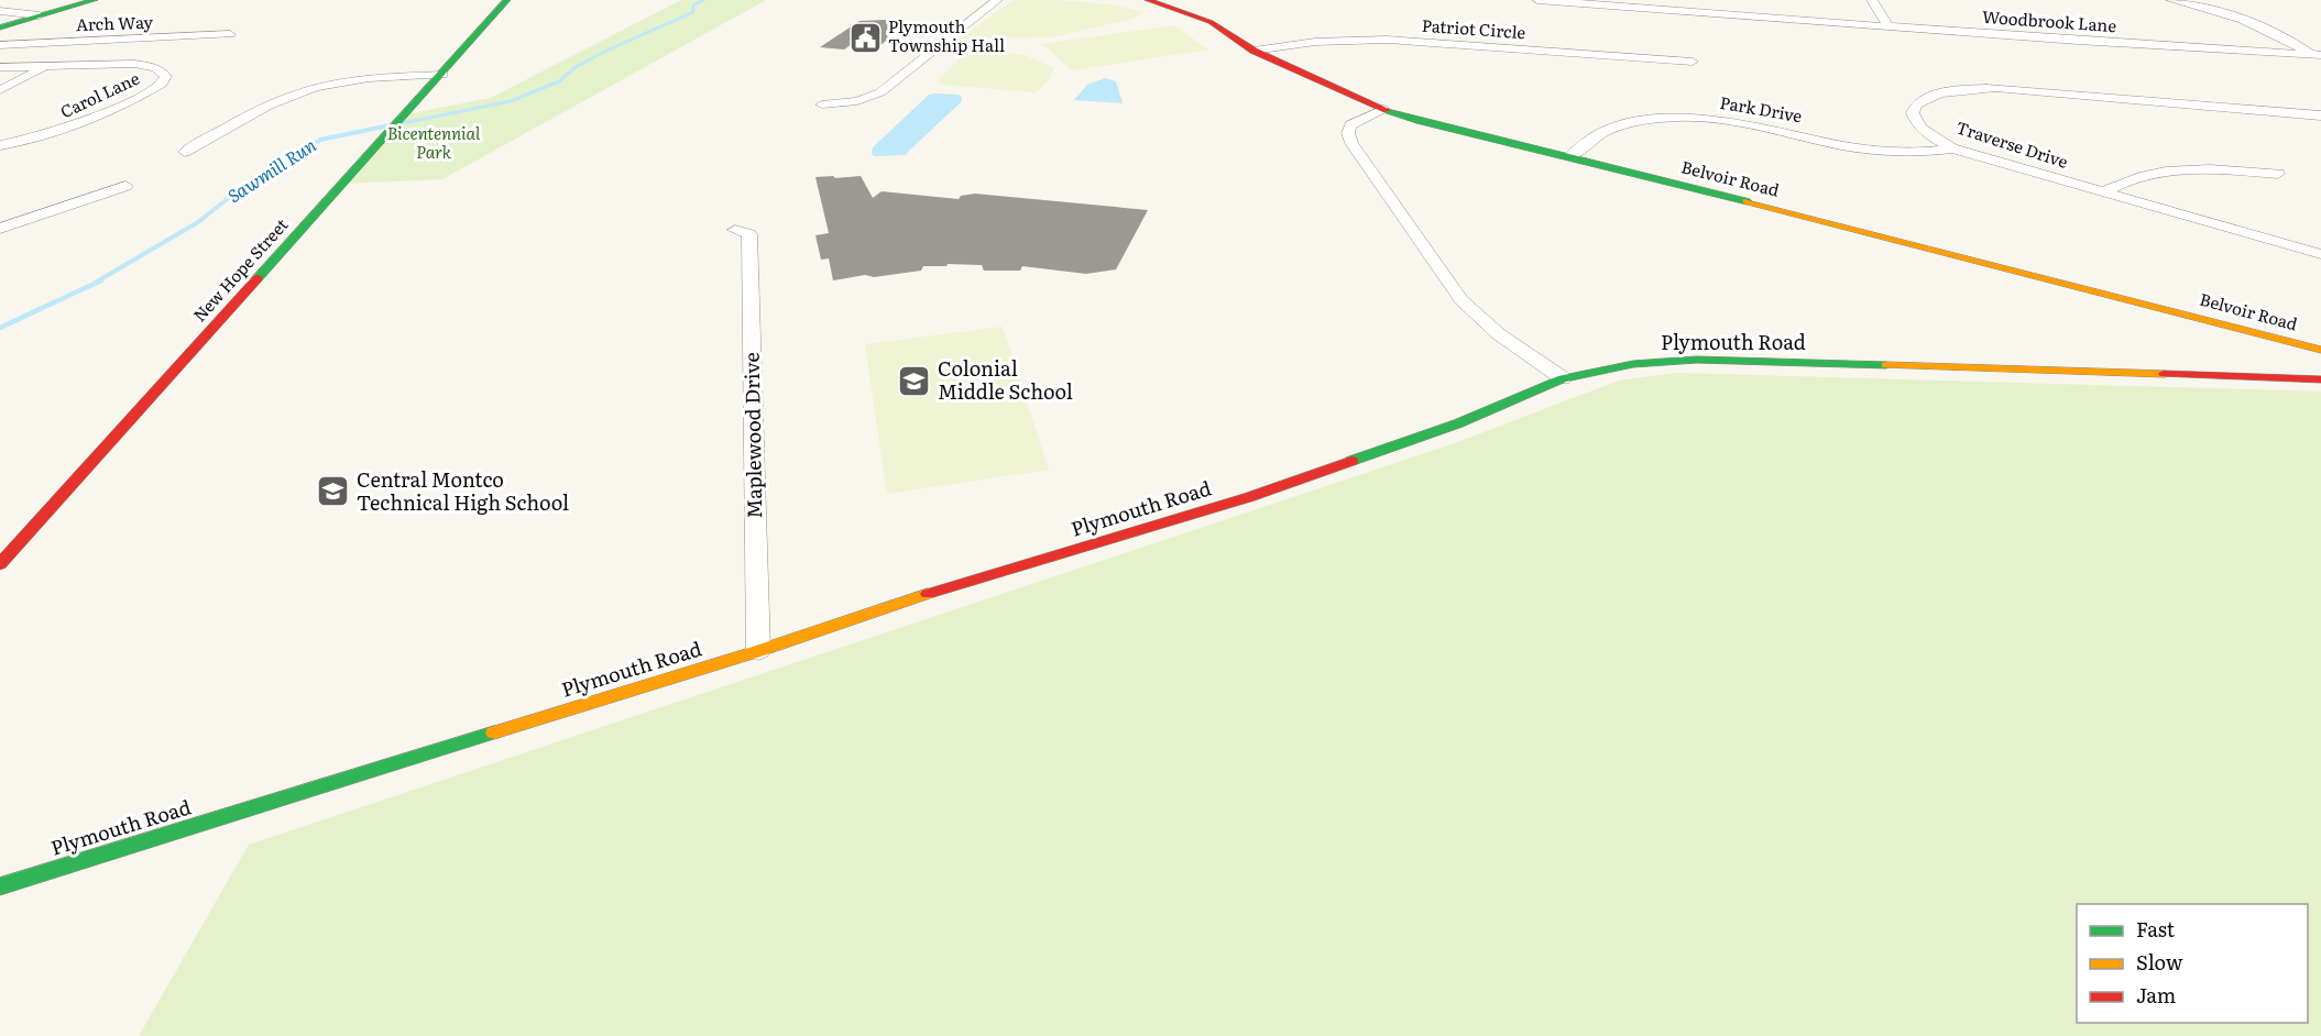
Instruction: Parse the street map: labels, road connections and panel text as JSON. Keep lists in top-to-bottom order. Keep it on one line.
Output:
{"streets":{"street":["Woodbrook Lane","Arch Way","Patriot Circle","Carol Lane","Park Drive","Traverse Drive","Belvoir Road","New Hope Street","Plymouth Road","Maplewood Drive"]},"crossings":[["Patriot Circle","Belvoir Road"],["Park Drive","Traverse Drive"],["Park Drive","Belvoir Road"],["Plymouth Road","Maplewood Drive"]],"water":["Sawmill Run"],"parks":["Bicentennial Park"],"places":{"public building":["Plymouth Township Hall"],"school or university":["Colonial Middle School","Central Montco Technical High School"]},"legend":["Fast","Slow","Jam"]}
